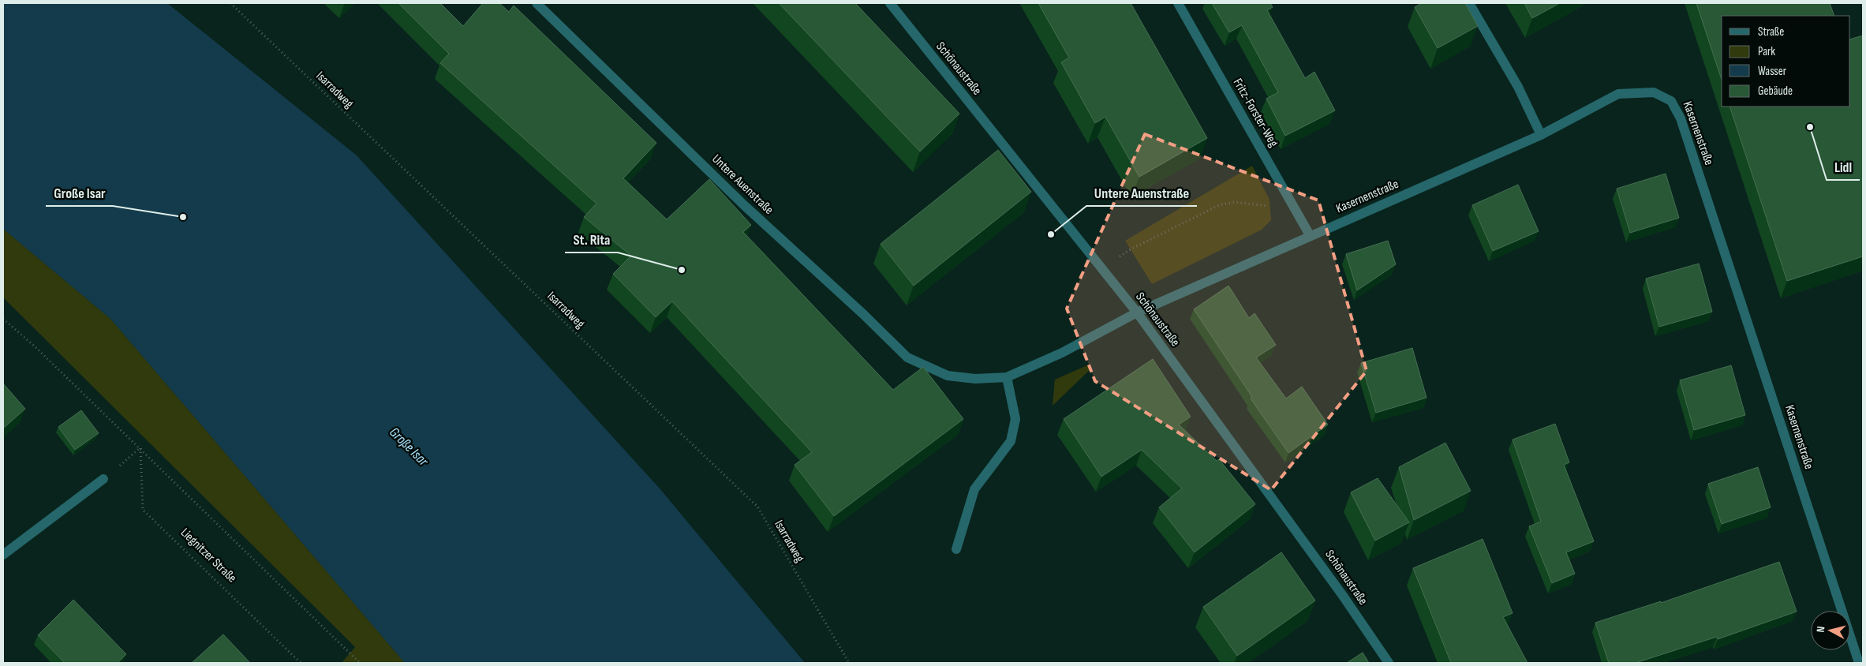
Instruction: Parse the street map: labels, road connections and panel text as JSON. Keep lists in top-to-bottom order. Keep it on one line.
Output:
{"streets":{"street":["Schönaustraße","Fritz-Forster-Weg","Kasernenstraße","Untere Auenstraße"],"path":["Isarradweg","Liegnitzer Straße"]},"crossings":[["Schönaustraße","Kasernenstraße"],["Schönaustraße","Untere Auenstraße"],["Fritz-Forster-Weg","Kasernenstraße"],["Kasernenstraße","Untere Auenstraße"]],"water":["Große Isar"],"places":["Lidl","Große Isar","Untere Auenstraße","St. Rita"],"legend":["Straße","Park","Wasser","Gebäude"],"north":"left"}
